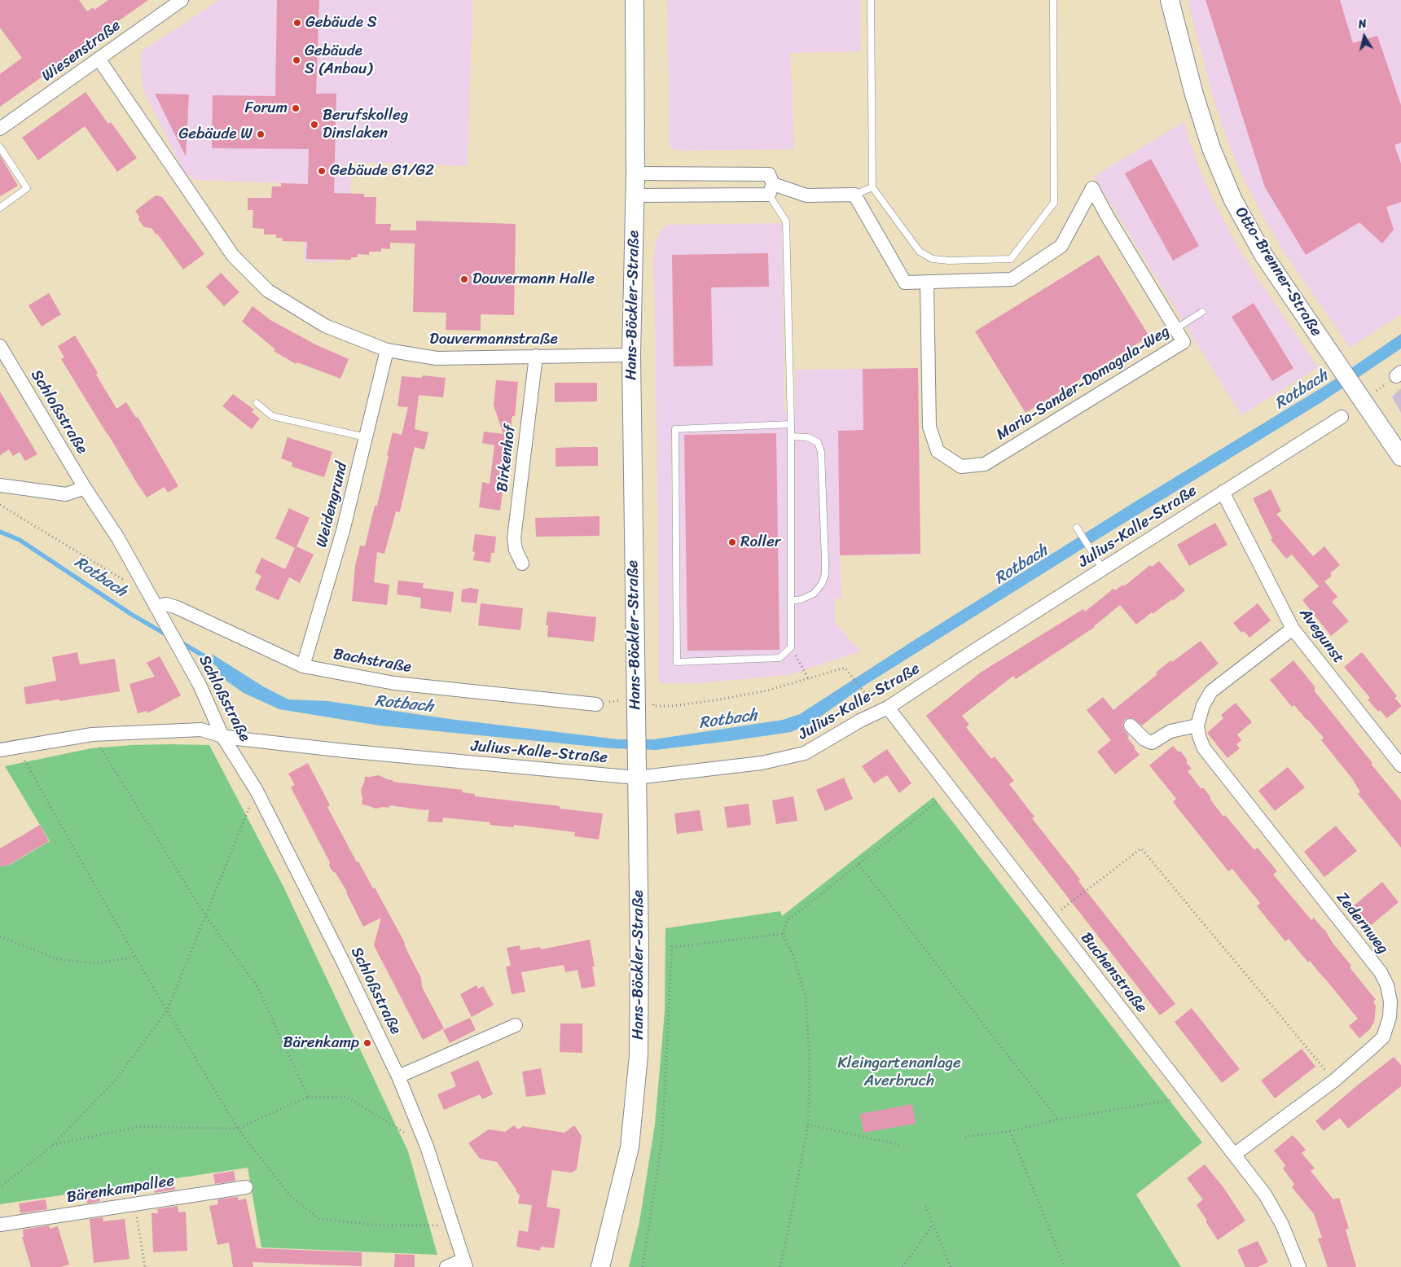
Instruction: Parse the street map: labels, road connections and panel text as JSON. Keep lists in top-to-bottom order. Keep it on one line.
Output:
{"streets":{"main road":["Otto-Brenner-Straße","Hans-Böckler-Straße"],"street":["Wiesenstraße","Douvermannstraße","Maria-Sander-Domagala-Weg","Schloßstraße","Birkenhof","Weidengrund","Julius-Kalle-Straße","Avegunst","Bachstraße","Zedernweg","Buchenstraße","Bärenkampallee"]},"crossings":[["Wiesenstraße","Douvermannstraße"],["Hans-Böckler-Straße","Douvermannstraße"],["Hans-Böckler-Straße","Julius-Kalle-Straße"],["Douvermannstraße","Birkenhof"],["Douvermannstraße","Weidengrund"],["Schloßstraße","Julius-Kalle-Straße"],["Schloßstraße","Bachstraße"],["Weidengrund","Bachstraße"],["Julius-Kalle-Straße","Avegunst"],["Julius-Kalle-Straße","Buchenstraße"],["Zedernweg","Buchenstraße"]],"water":["Rotbach"],"parks":["Kleingartenanlage Averbruch"],"places":["Gebäude S","Gebäude S (Anbau)","Forum","Berufskolleg Dinslaken","Gebäude W","Gebäude G1/G2","Douvermann Halle","Roller","Bärenkamp"],"north":"top"}
